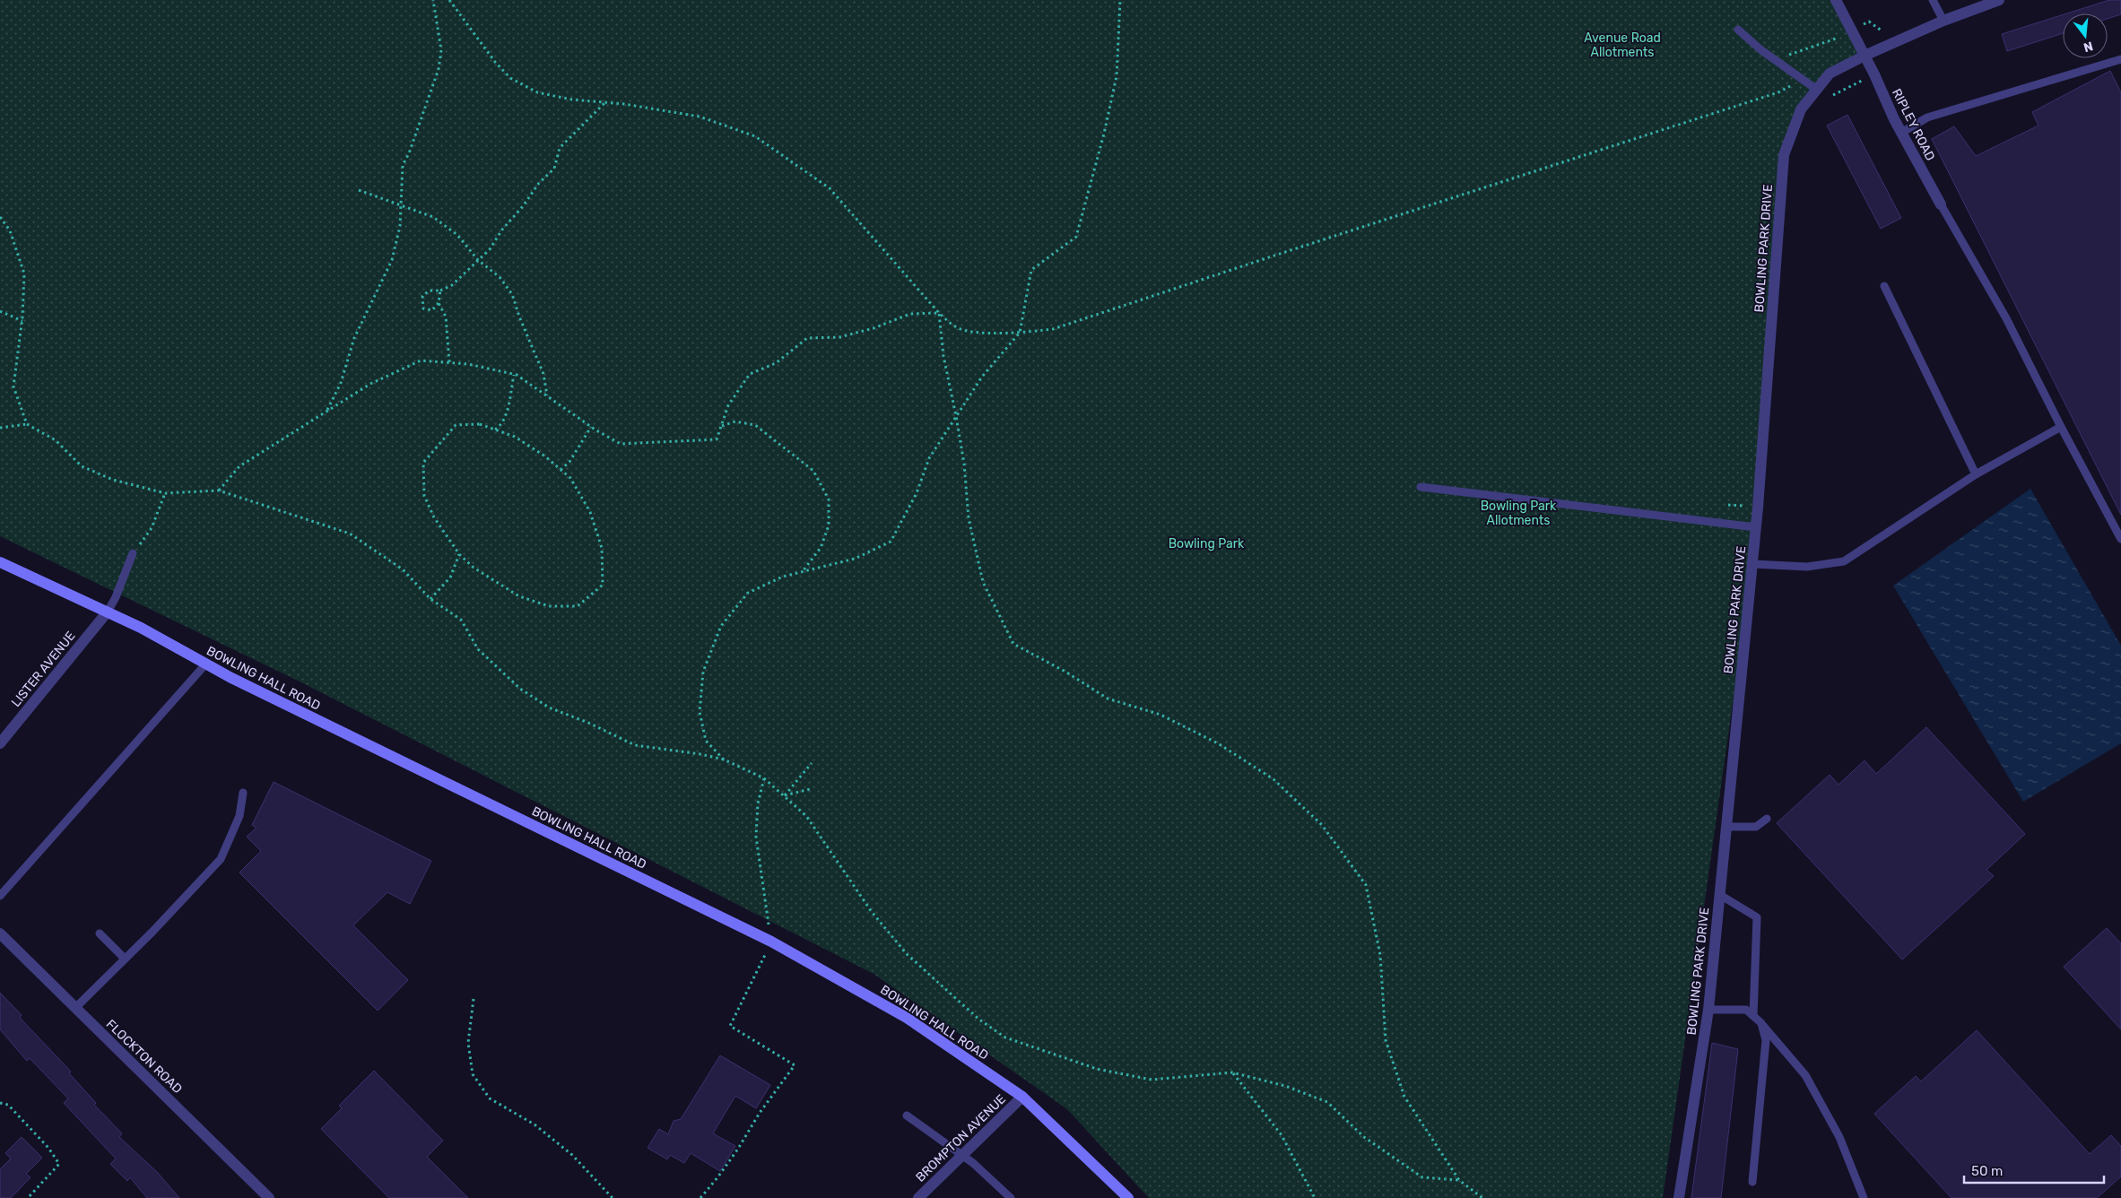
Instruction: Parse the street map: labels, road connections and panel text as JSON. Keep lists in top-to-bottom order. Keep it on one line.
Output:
{"streets":{"street":["RIPLEY ROAD","BOWLING PARK DRIVE","LISTER AVENUE","BOWLING HALL ROAD","FLOCKTON ROAD","BROMPTON AVENUE"]},"crossings":[["RIPLEY ROAD","BOWLING PARK DRIVE"],["LISTER AVENUE","BOWLING HALL ROAD"],["BOWLING HALL ROAD","BROMPTON AVENUE"]],"parks":["Avenue Road Allotments","Bowling Park Allotments","Bowling Park"],"scale_bar":"50 m","north":"bottom"}
